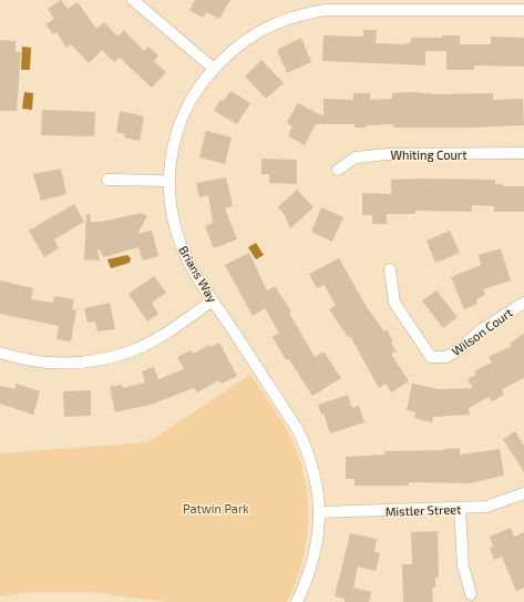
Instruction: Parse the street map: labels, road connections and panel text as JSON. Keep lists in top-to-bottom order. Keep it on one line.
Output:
{"streets":{"street":["Whiting Court","Brians Way","Wilson Court","Mistler Street"]},"crossings":[["Brians Way","Mistler Street"]],"parks":["Patwin Park"]}
